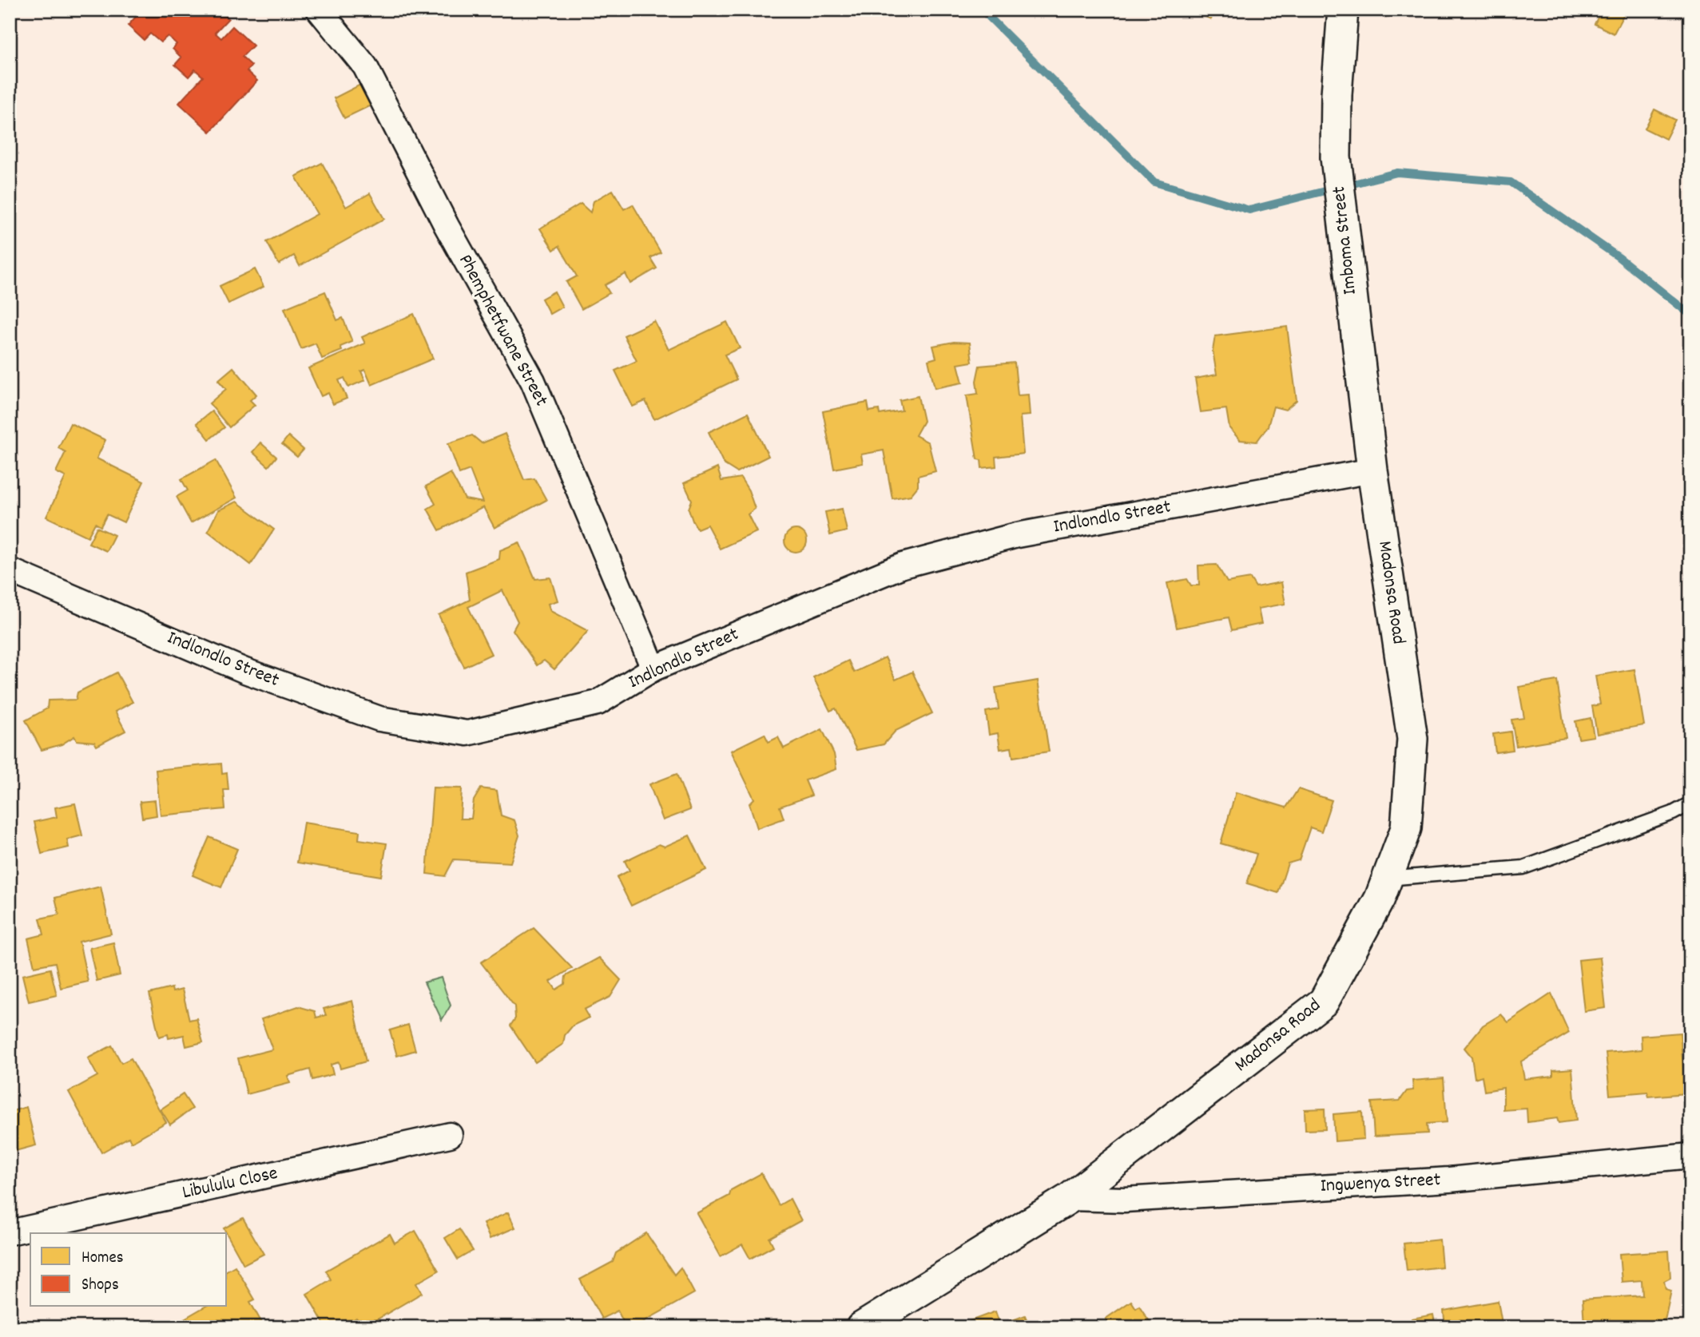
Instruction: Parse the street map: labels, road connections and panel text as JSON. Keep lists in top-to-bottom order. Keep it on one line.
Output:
{"streets":{"street":["Imboma Street","Phemphetfwane Street","Indlondlo Street","Madonsa Road","Libululu Close","Ingwenya Street"]},"crossings":[["Imboma Street","Indlondlo Street"],["Imboma Street","Madonsa Road"],["Phemphetfwane Street","Indlondlo Street"],["Indlondlo Street","Madonsa Road"],["Madonsa Road","Ingwenya Street"]],"legend":["Homes","Shops"]}
